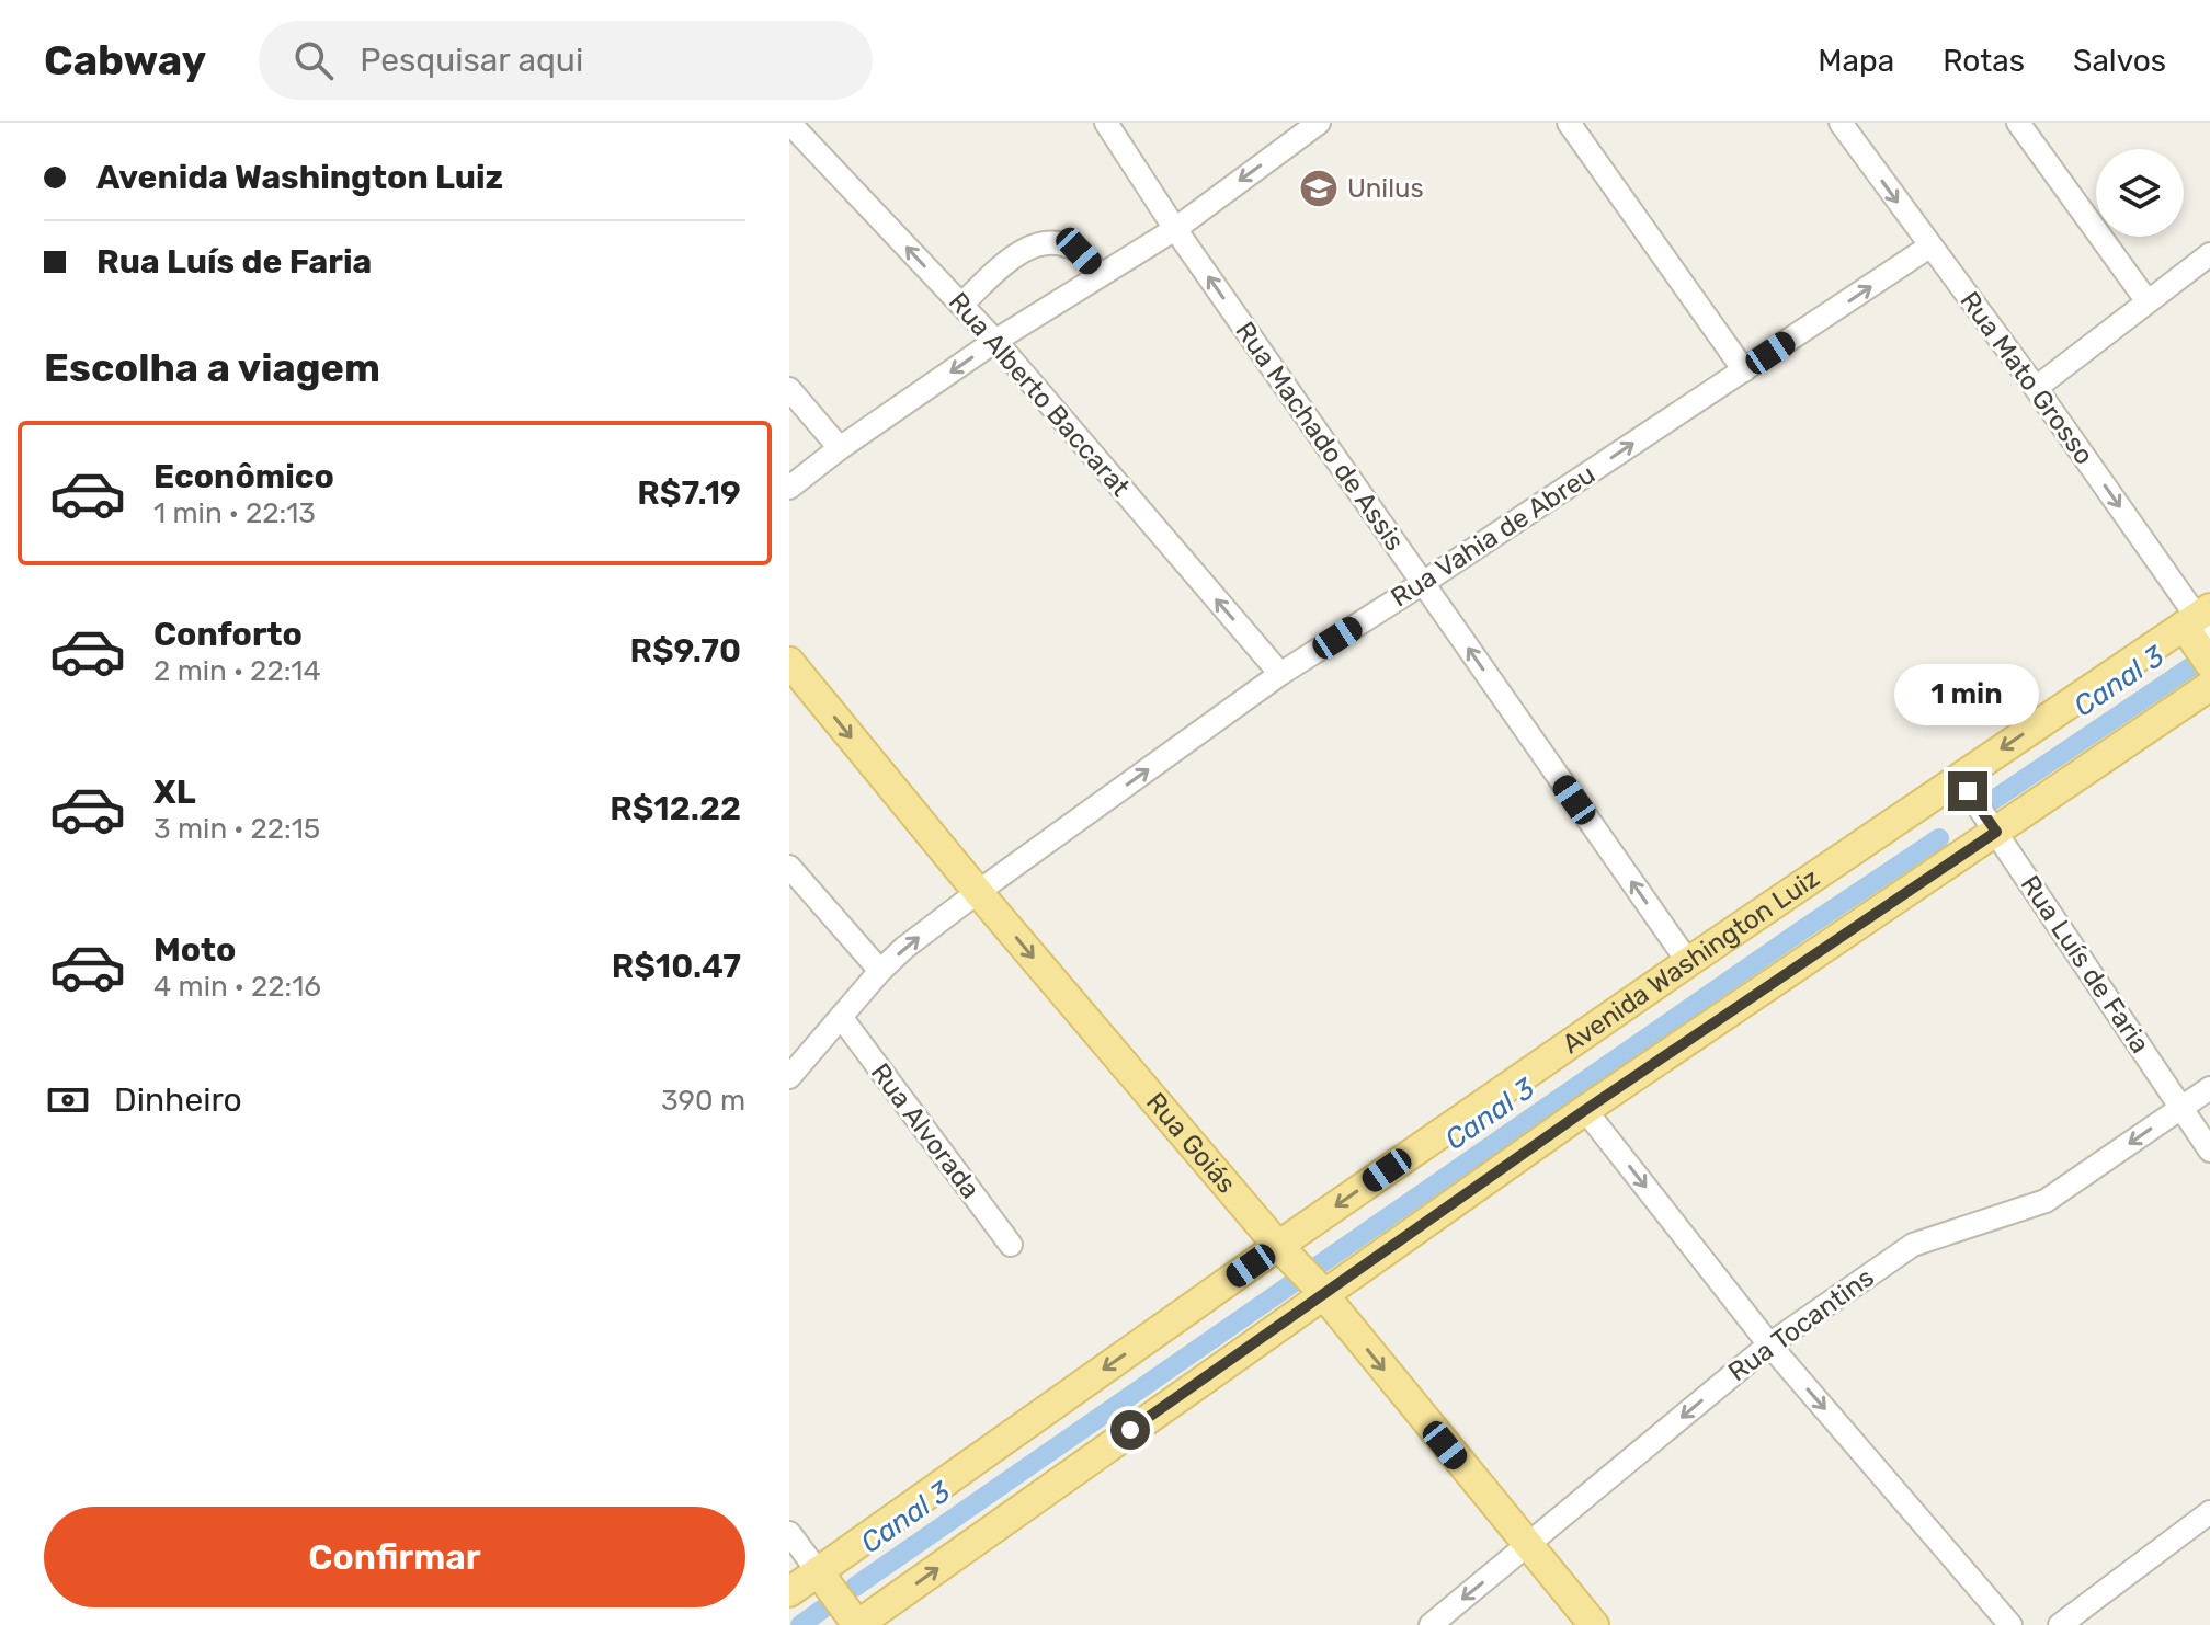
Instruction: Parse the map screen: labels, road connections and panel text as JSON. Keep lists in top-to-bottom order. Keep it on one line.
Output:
{"streets":{"main road":["Avenida Washington Luiz","Rua Goiás"],"street":["Rua Mato Grosso","Rua Alberto Baccarat","Rua Machado de Assis","Rua Vahia de Abreu","Rua Luís de Faria","Rua Alvorada","Rua Tocantins"]},"crossings":[["Rua Mato Grosso","Rua Vahia de Abreu"],["Rua Mato Grosso","Avenida Washington Luiz"],["Rua Alberto Baccarat","Rua Vahia de Abreu"],["Rua Machado de Assis","Rua Vahia de Abreu"],["Rua Machado de Assis","Avenida Washington Luiz"],["Rua Vahia de Abreu","Rua Alvorada"],["Rua Vahia de Abreu","Rua Goiás"],["Avenida Washington Luiz","Rua Luís de Faria"],["Avenida Washington Luiz","Rua Goiás"],["Rua Luís de Faria","Rua Tocantins"],["Rua Goiás","Rua Tocantins"]],"one_way":["Rua Mato Grosso","Rua Alberto Baccarat","Rua Machado de Assis","Rua Vahia de Abreu","Rua Goiás","Rua Tocantins"],"water":["Canal 3"],"places":{"school or university":["Unilus"]},"page":{"header":"Cabway","search":"Pesquisar aqui","nav":["Mapa","Rotas","Salvos"],"banner":["Avenida Washington Luiz","Rua Luís de Faria"],"heading":"Escolha a viagem","list":[{"name":"Econômico","note":"1 min · 22:13","value":"R$7.19"},{"name":"Conforto","note":"2 min · 22:14","value":"R$9.70"},{"name":"XL","note":"3 min · 22:15","value":"R$12.22"},{"name":"Moto","note":"4 min · 22:16","value":"R$10.47"}],"bubble":"1 min","pay":["Dinheiro","390 m"],"buttons":"Confirmar"}}
